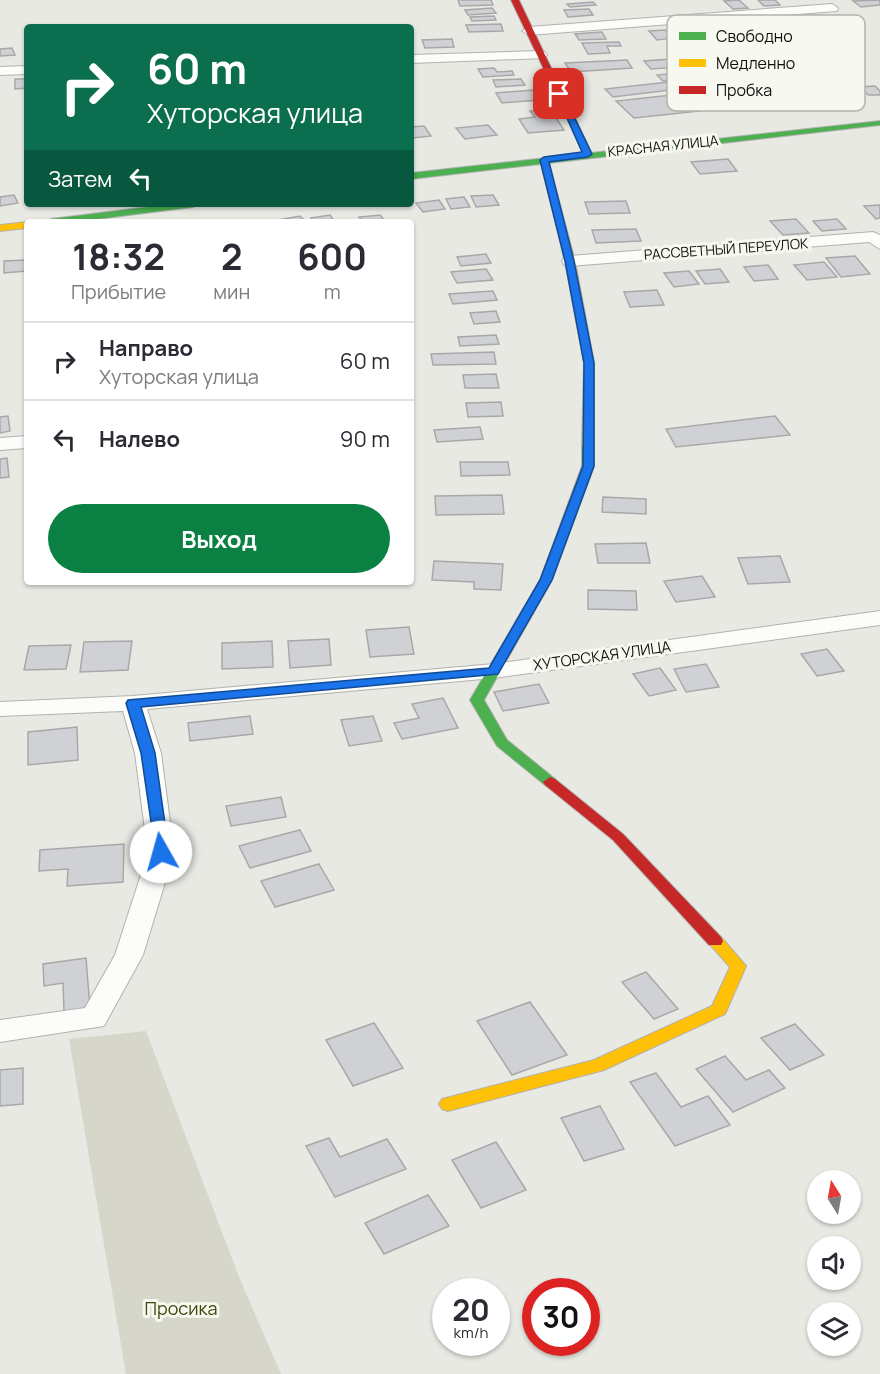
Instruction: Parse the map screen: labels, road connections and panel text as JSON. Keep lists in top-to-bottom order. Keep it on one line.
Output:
{"streets":{"street":["КРАСНАЯ УЛИЦА","РАССВЕТНЫЙ ПЕРЕУЛОК","ХУТОРСКАЯ УЛИЦА"]},"parks":["Просика"],"legend":["Свободно","Медленно","Пробка"],"north":"top","page":{"turn":["60 m","Хуторская улица"],"then":"Затем","eta":["18:32","Прибытие","2","мин","600","m"],"list":[{"name":"Направо","note":"Хуторская улица","value":"60 m"},{"name":"Налево","value":"90 m"}],"buttons":"Выход","speed":"20 km/h","limit":"30"}}
